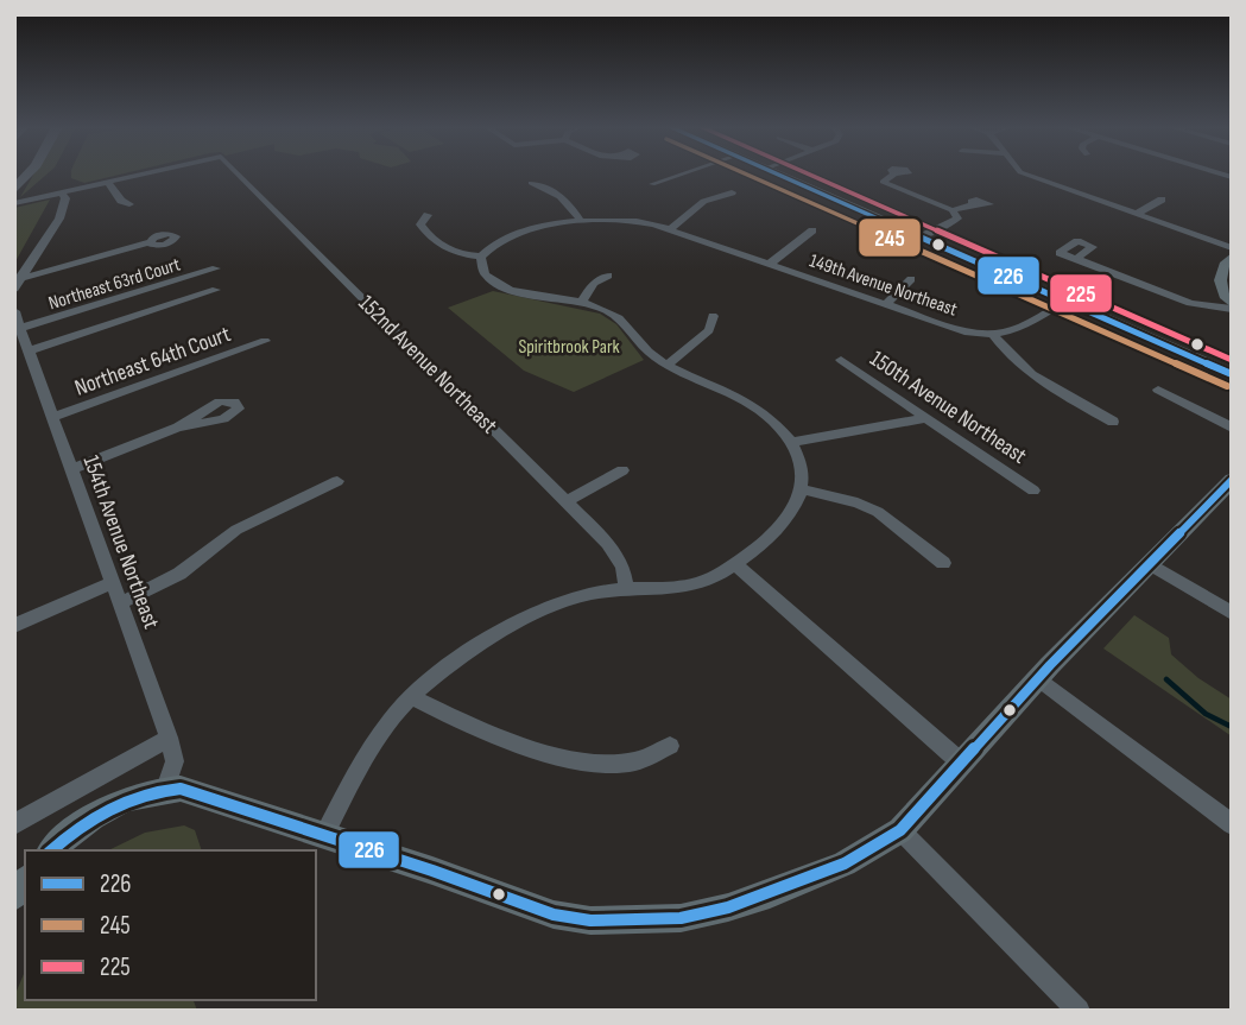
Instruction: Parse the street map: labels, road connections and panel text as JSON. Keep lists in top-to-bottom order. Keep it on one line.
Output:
{"streets":{"street":["Northeast 63rd Court","149th Avenue Northeast","Northeast 64th Court","152nd Avenue Northeast","150th Avenue Northeast","154th Avenue Northeast"]},"crossings":[["Northeast 63rd Court","154th Avenue Northeast"],["Northeast 64th Court","154th Avenue Northeast"]],"parks":["Spiritbrook Park"],"lines":["transit line 226","transit line 245","transit line 225"],"legend":["226","245","225"]}
